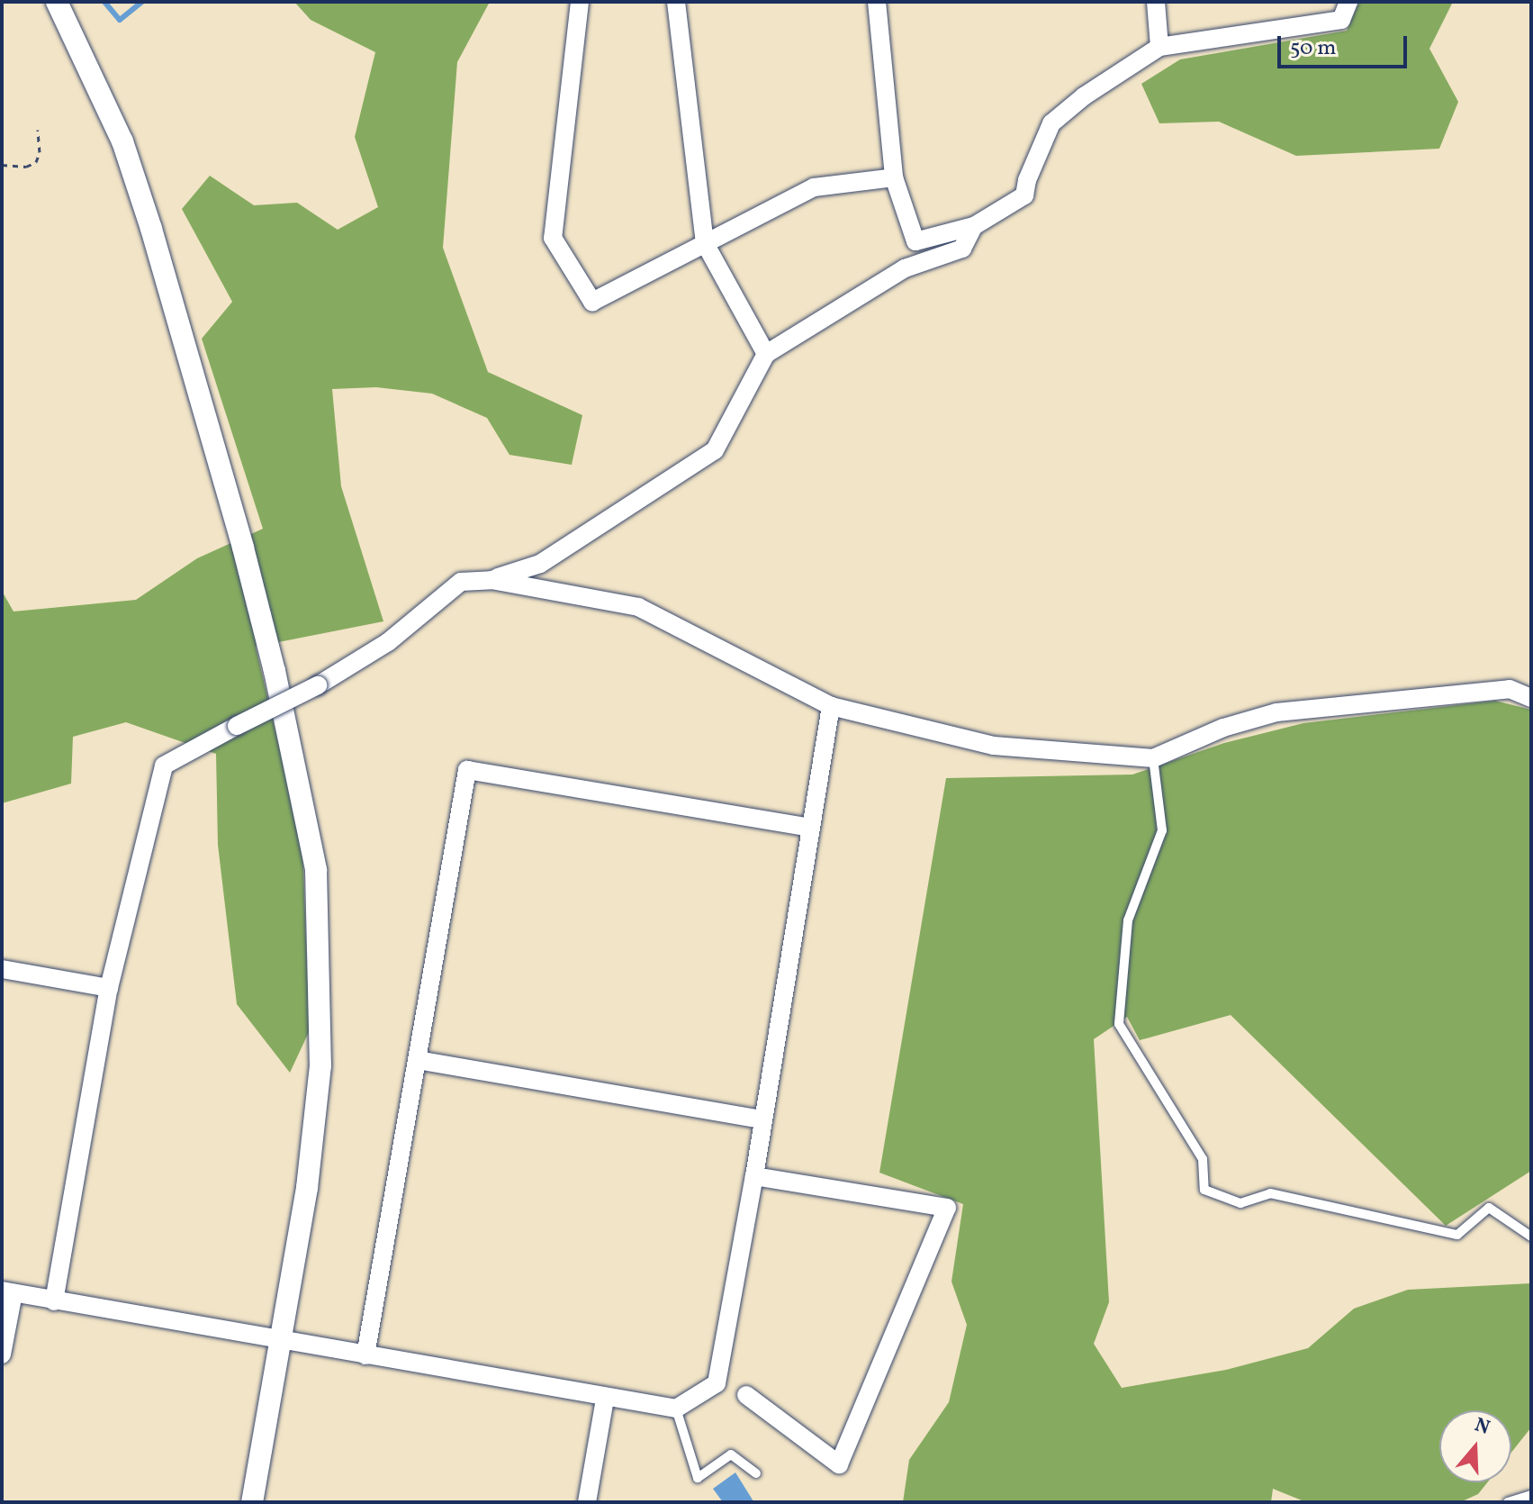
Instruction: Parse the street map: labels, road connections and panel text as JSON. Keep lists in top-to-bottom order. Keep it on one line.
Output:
{"scale_bar":"50 m","north":"top"}
